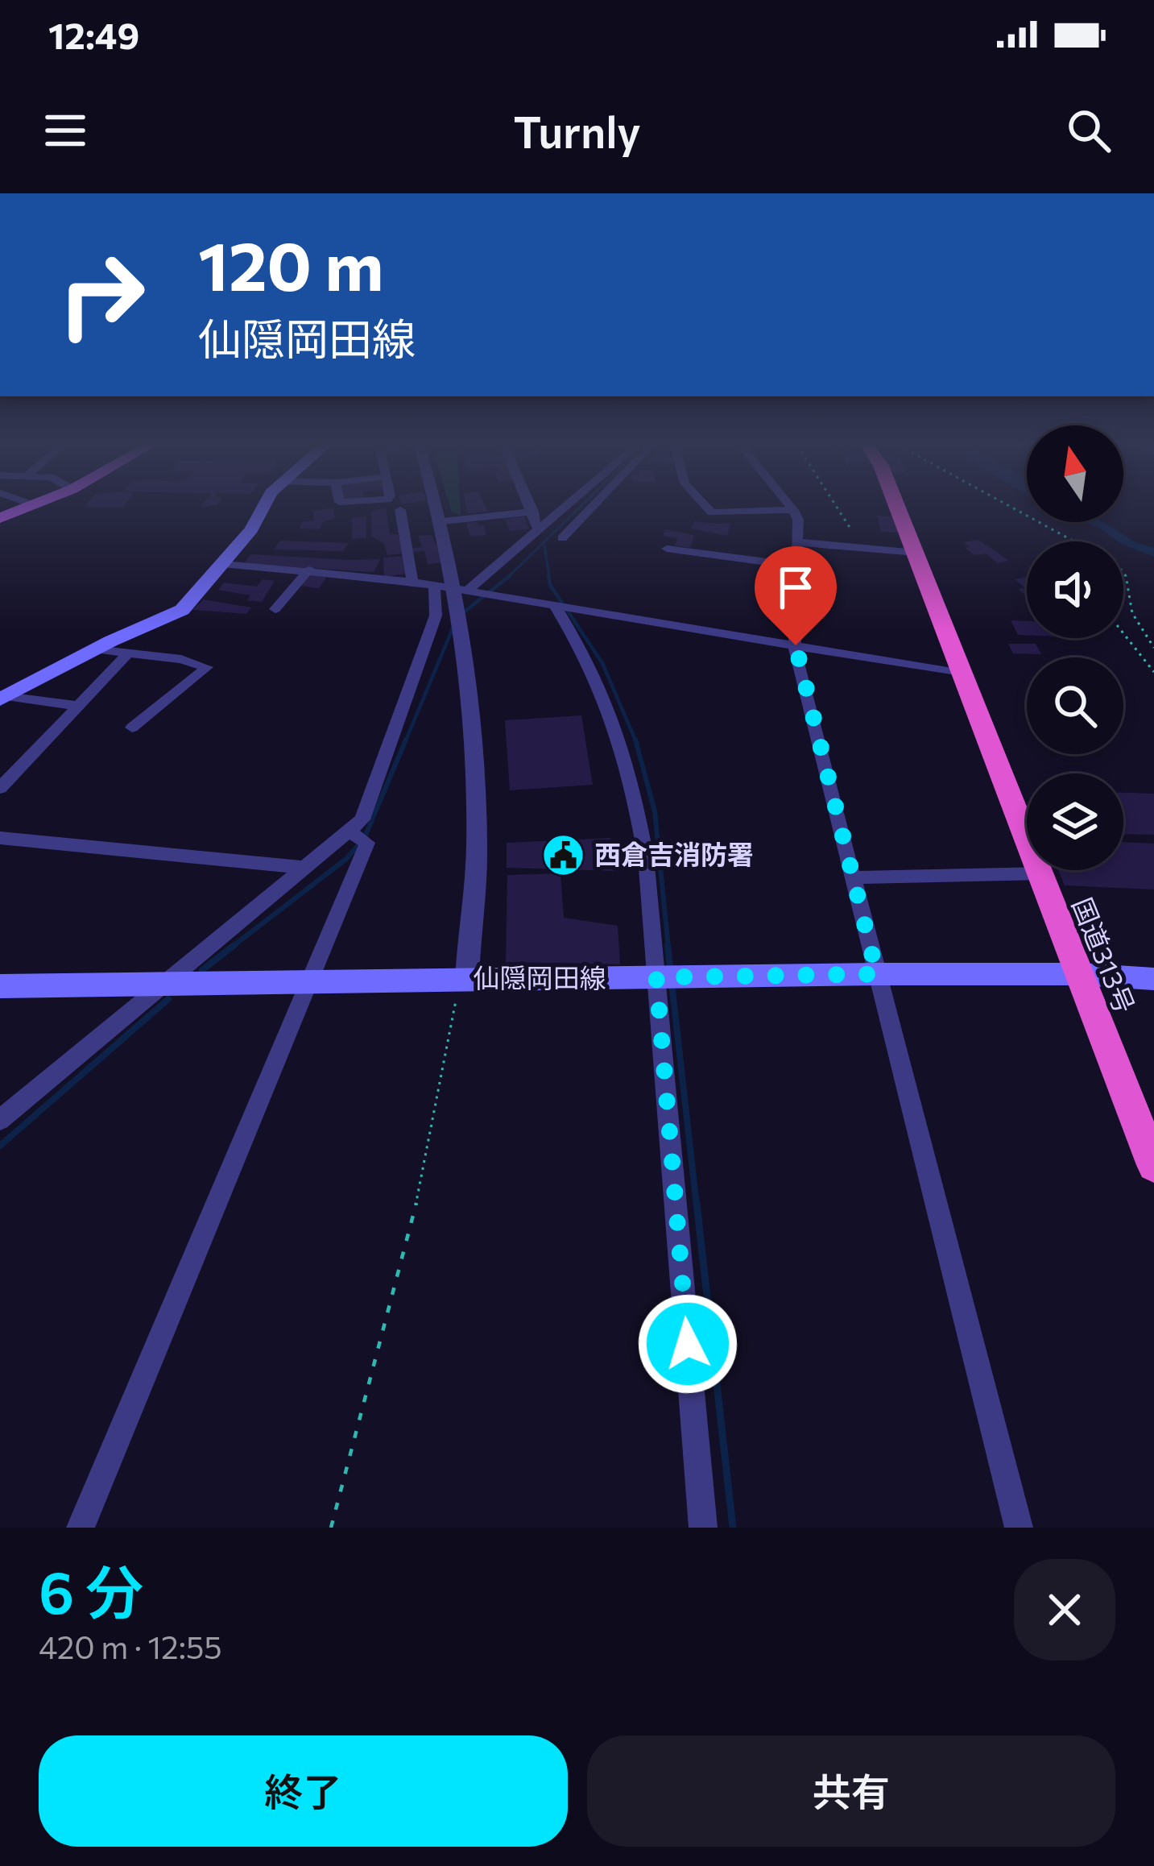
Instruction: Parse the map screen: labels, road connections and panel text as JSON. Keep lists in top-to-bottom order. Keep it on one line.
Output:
{"streets":{"highway":["国道313号"],"main road":["仙隠岡田線"]},"crossings":[["国道313号","仙隠岡田線"]],"places":{"public building":["西倉吉消防署"]},"north":"top","page":{"status":"12:49","header":"Turnly","turn":["120 m","仙隠岡田線"],"heading":["6 分","420 m · 12:55"],"buttons":["終了","共有"]}}
